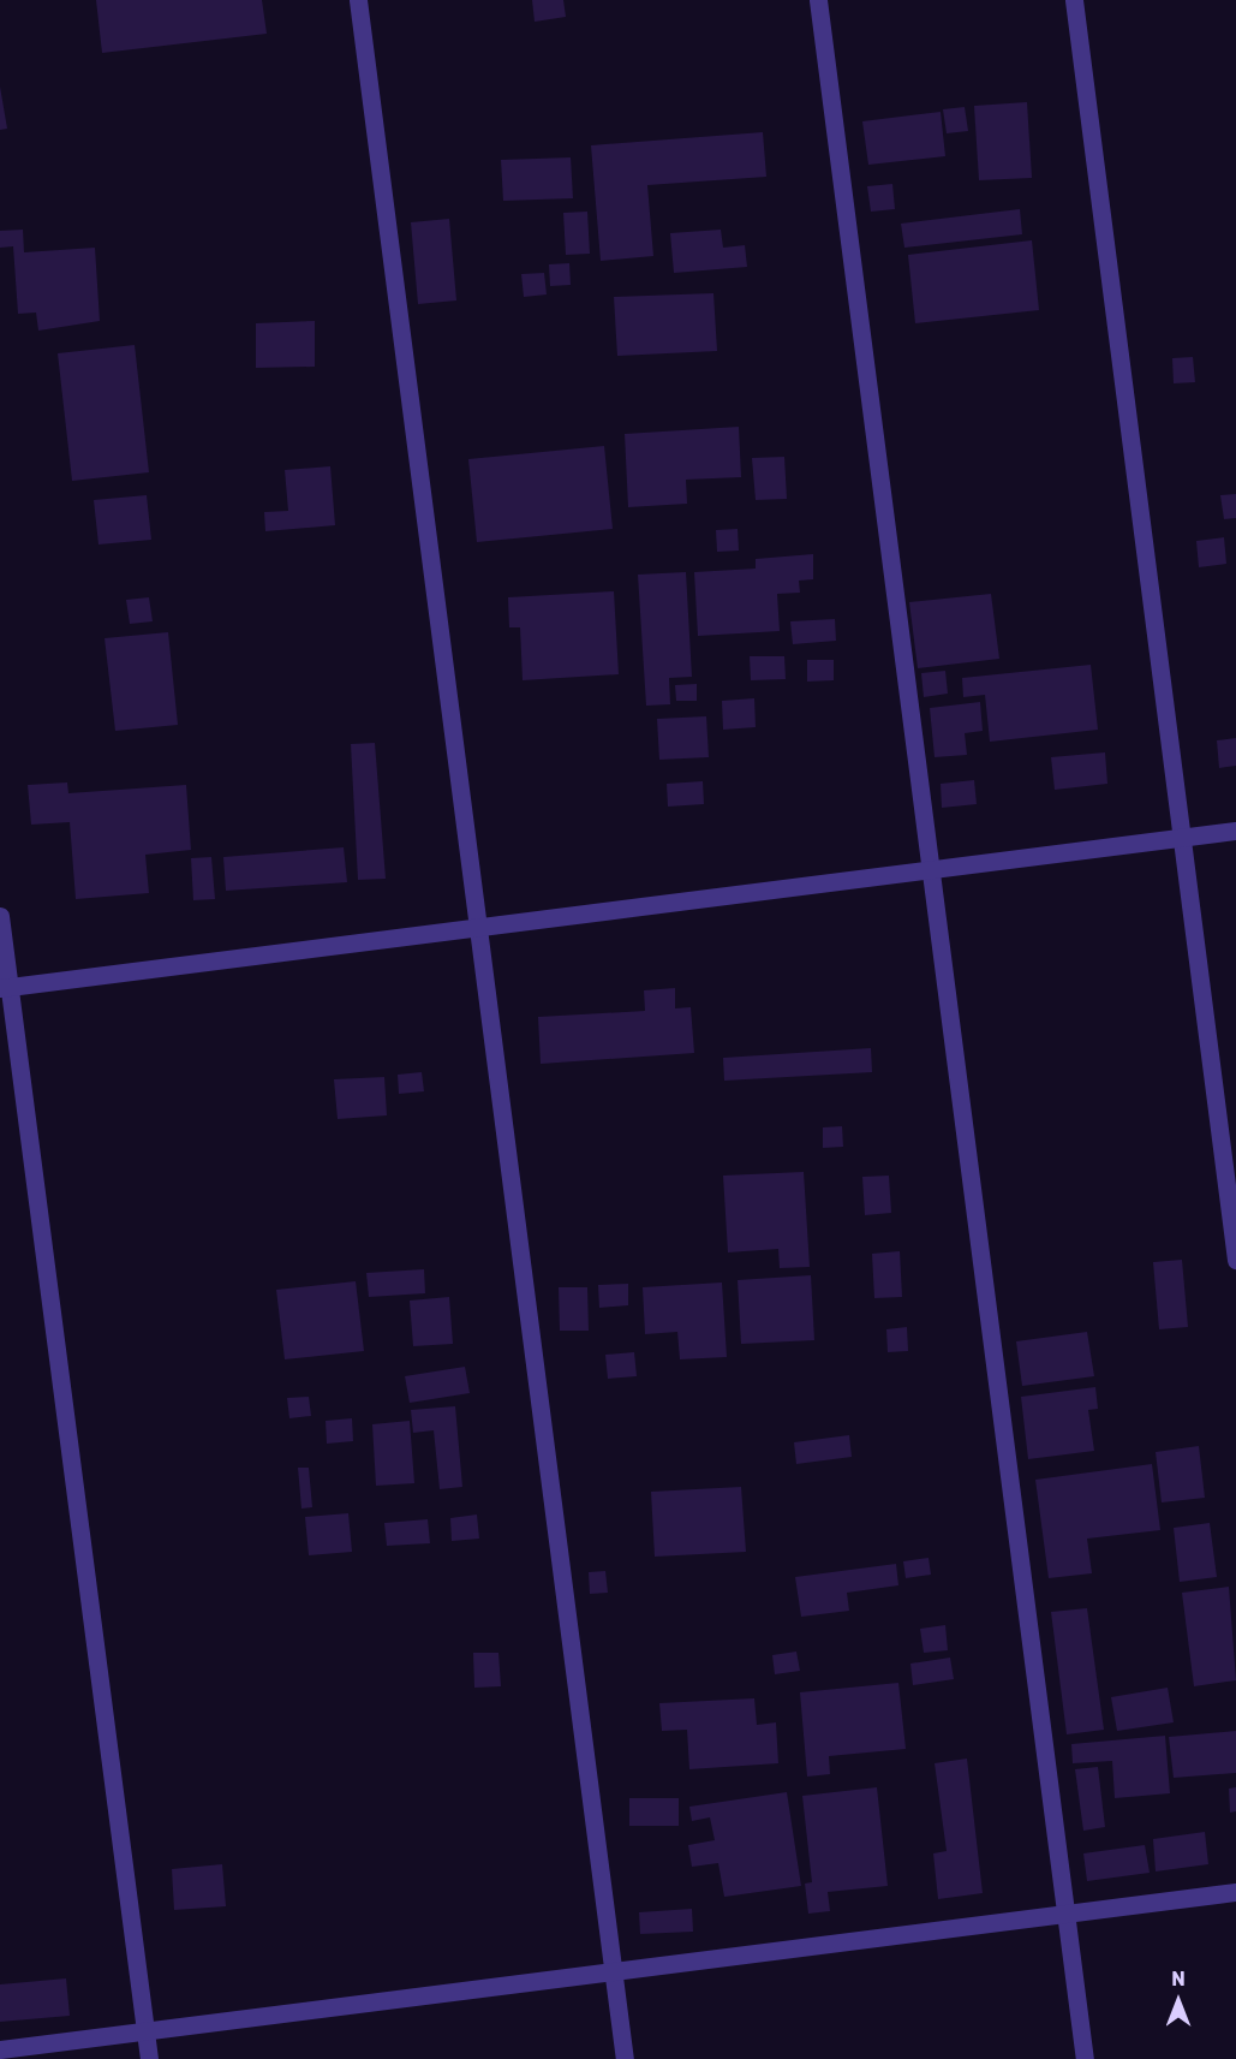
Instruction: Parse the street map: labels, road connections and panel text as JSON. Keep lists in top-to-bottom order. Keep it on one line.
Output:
{"north":"top"}
